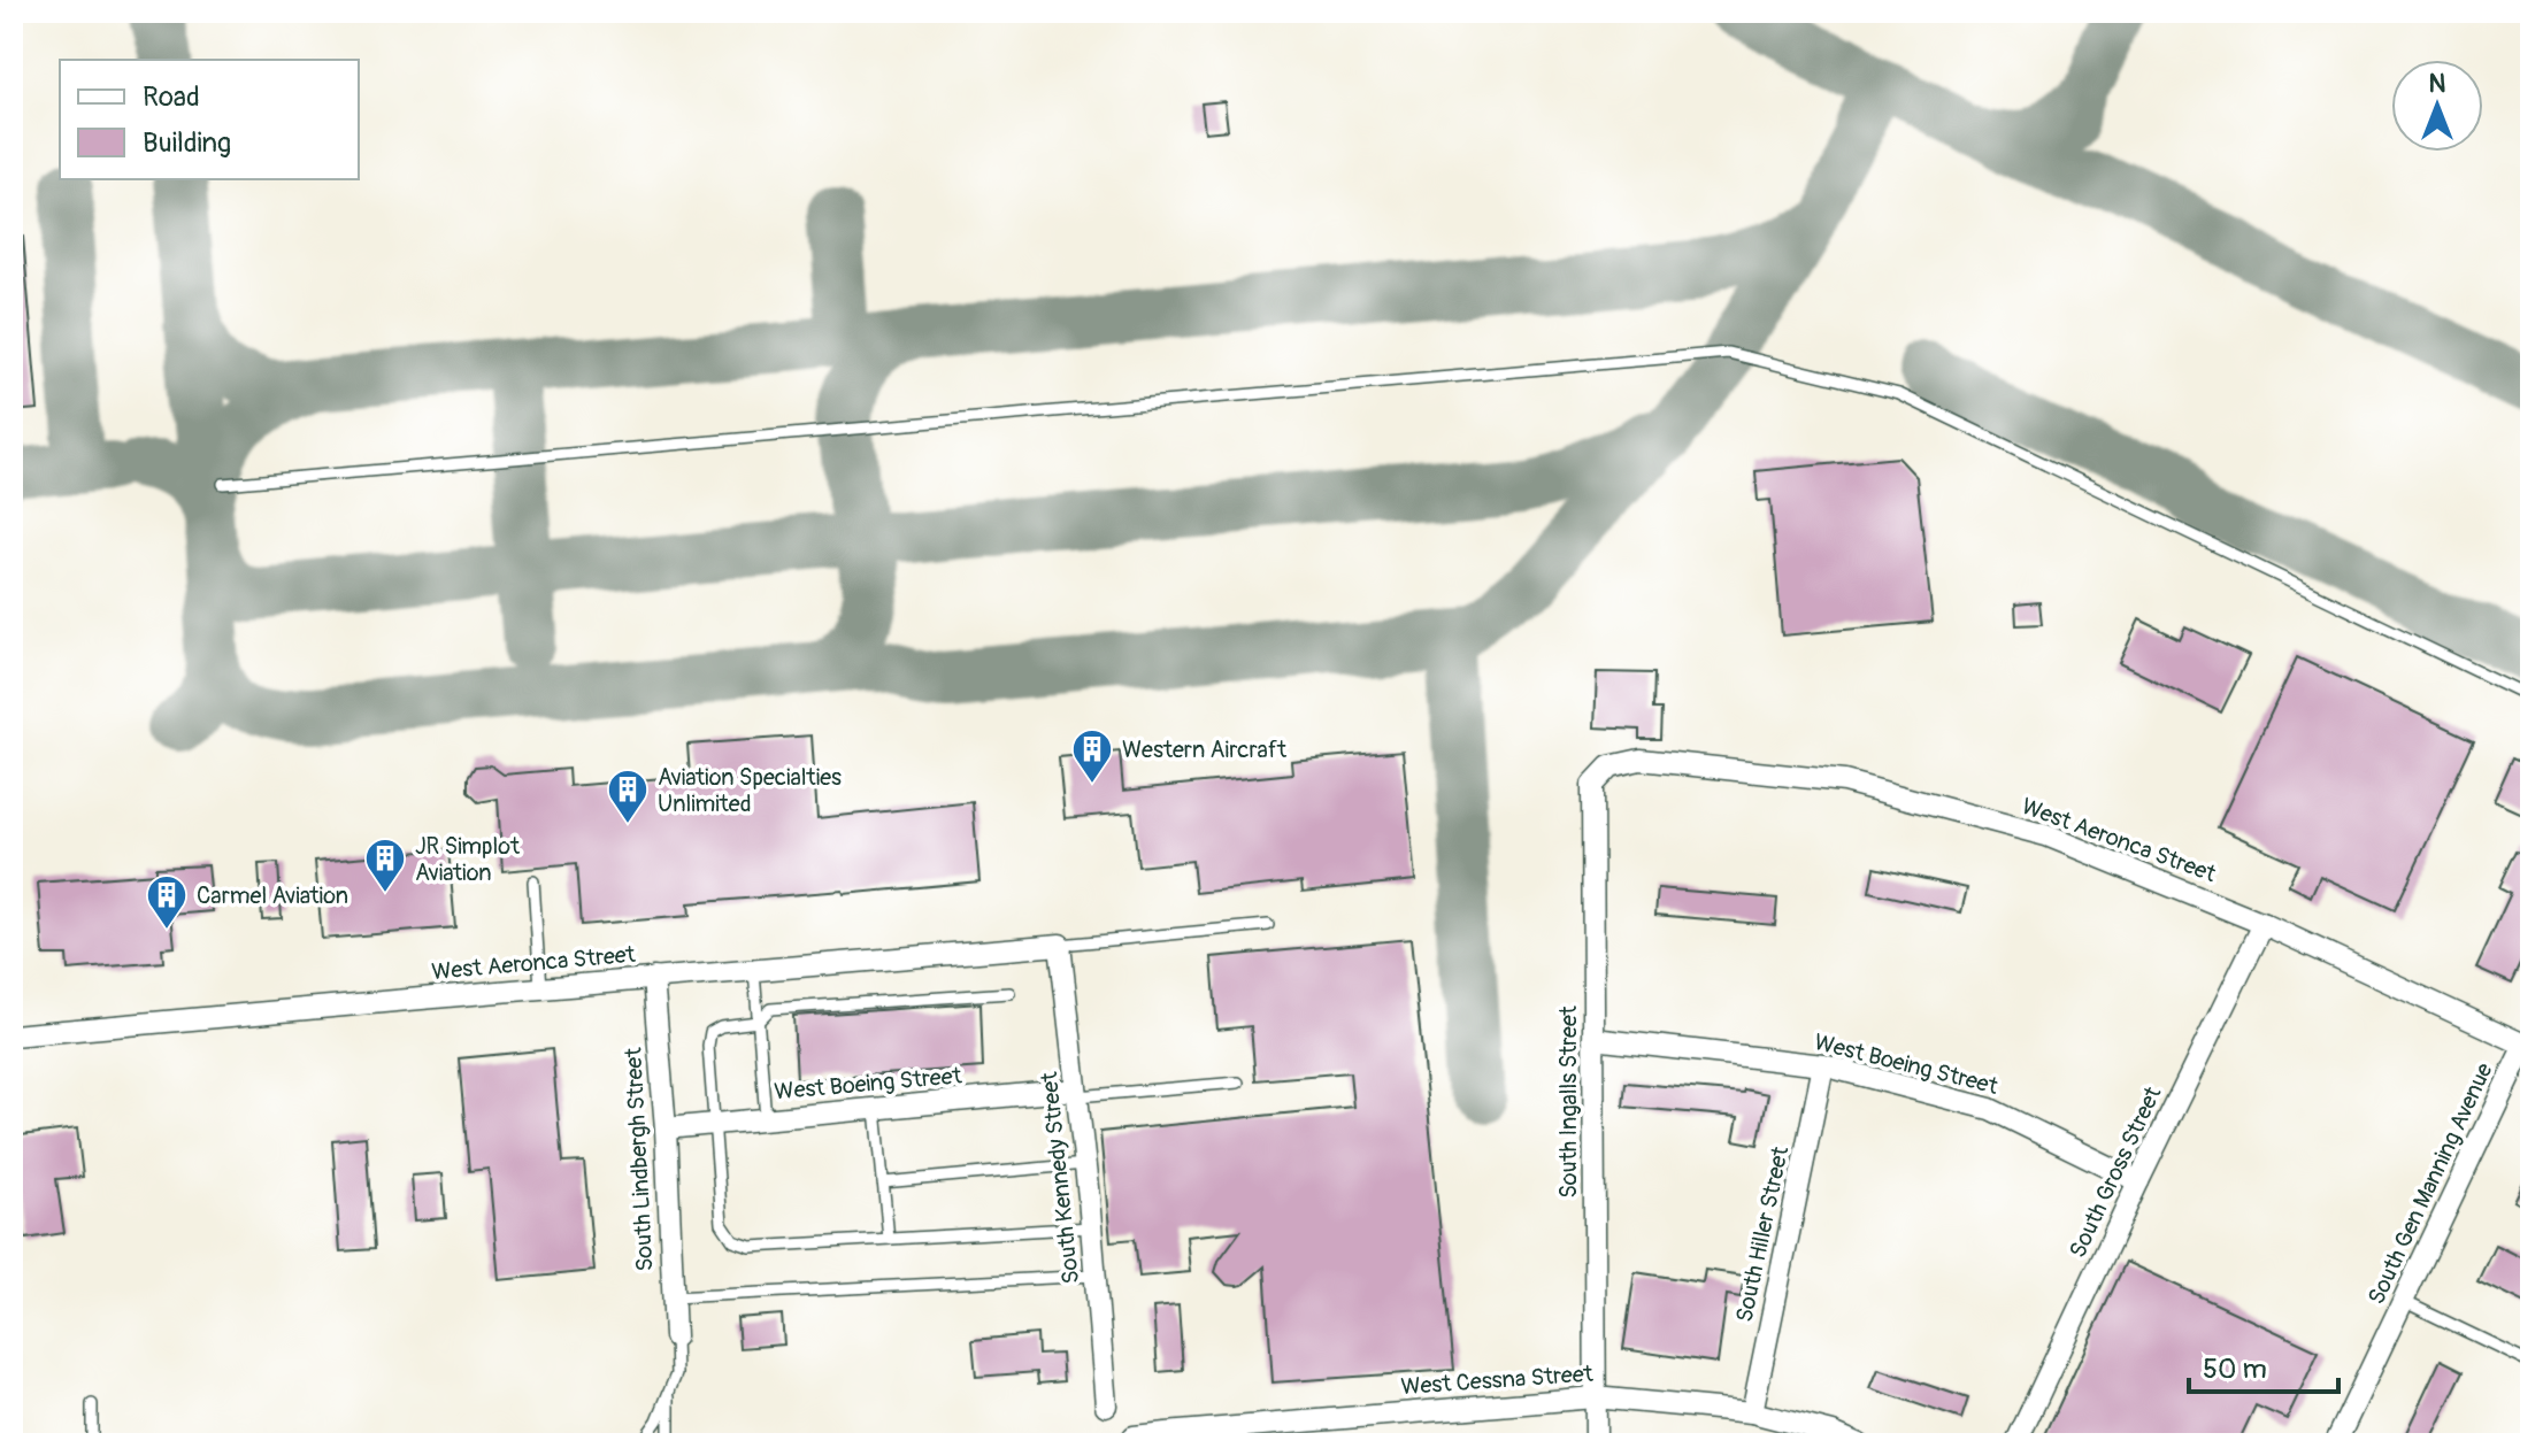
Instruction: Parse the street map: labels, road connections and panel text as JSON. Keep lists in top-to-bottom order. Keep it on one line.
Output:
{"streets":{"street":["West Aeronca Street","West Boeing Street","South Ingalls Street","South Lindbergh Street","South Gross Street","South Kennedy Street","South Gen Manning Avenue","South Hiller Street","West Cessna Street"]},"crossings":[["West Aeronca Street","South Ingalls Street"],["West Aeronca Street","South Lindbergh Street"],["West Aeronca Street","South Gross Street"],["West Aeronca Street","South Kennedy Street"],["West Aeronca Street","South Gen Manning Avenue"],["West Boeing Street","South Ingalls Street"],["West Boeing Street","South Lindbergh Street"],["West Boeing Street","South Gross Street"],["West Boeing Street","South Kennedy Street"],["West Boeing Street","South Hiller Street"],["South Ingalls Street","West Cessna Street"],["South Hiller Street","West Cessna Street"]],"places":{"building":["Western Aircraft","Aviation Specialties Unlimited","JR Simplot Aviation","Carmel Aviation"]},"legend":["Road","Building"],"scale_bar":"50 m","north":"top"}
